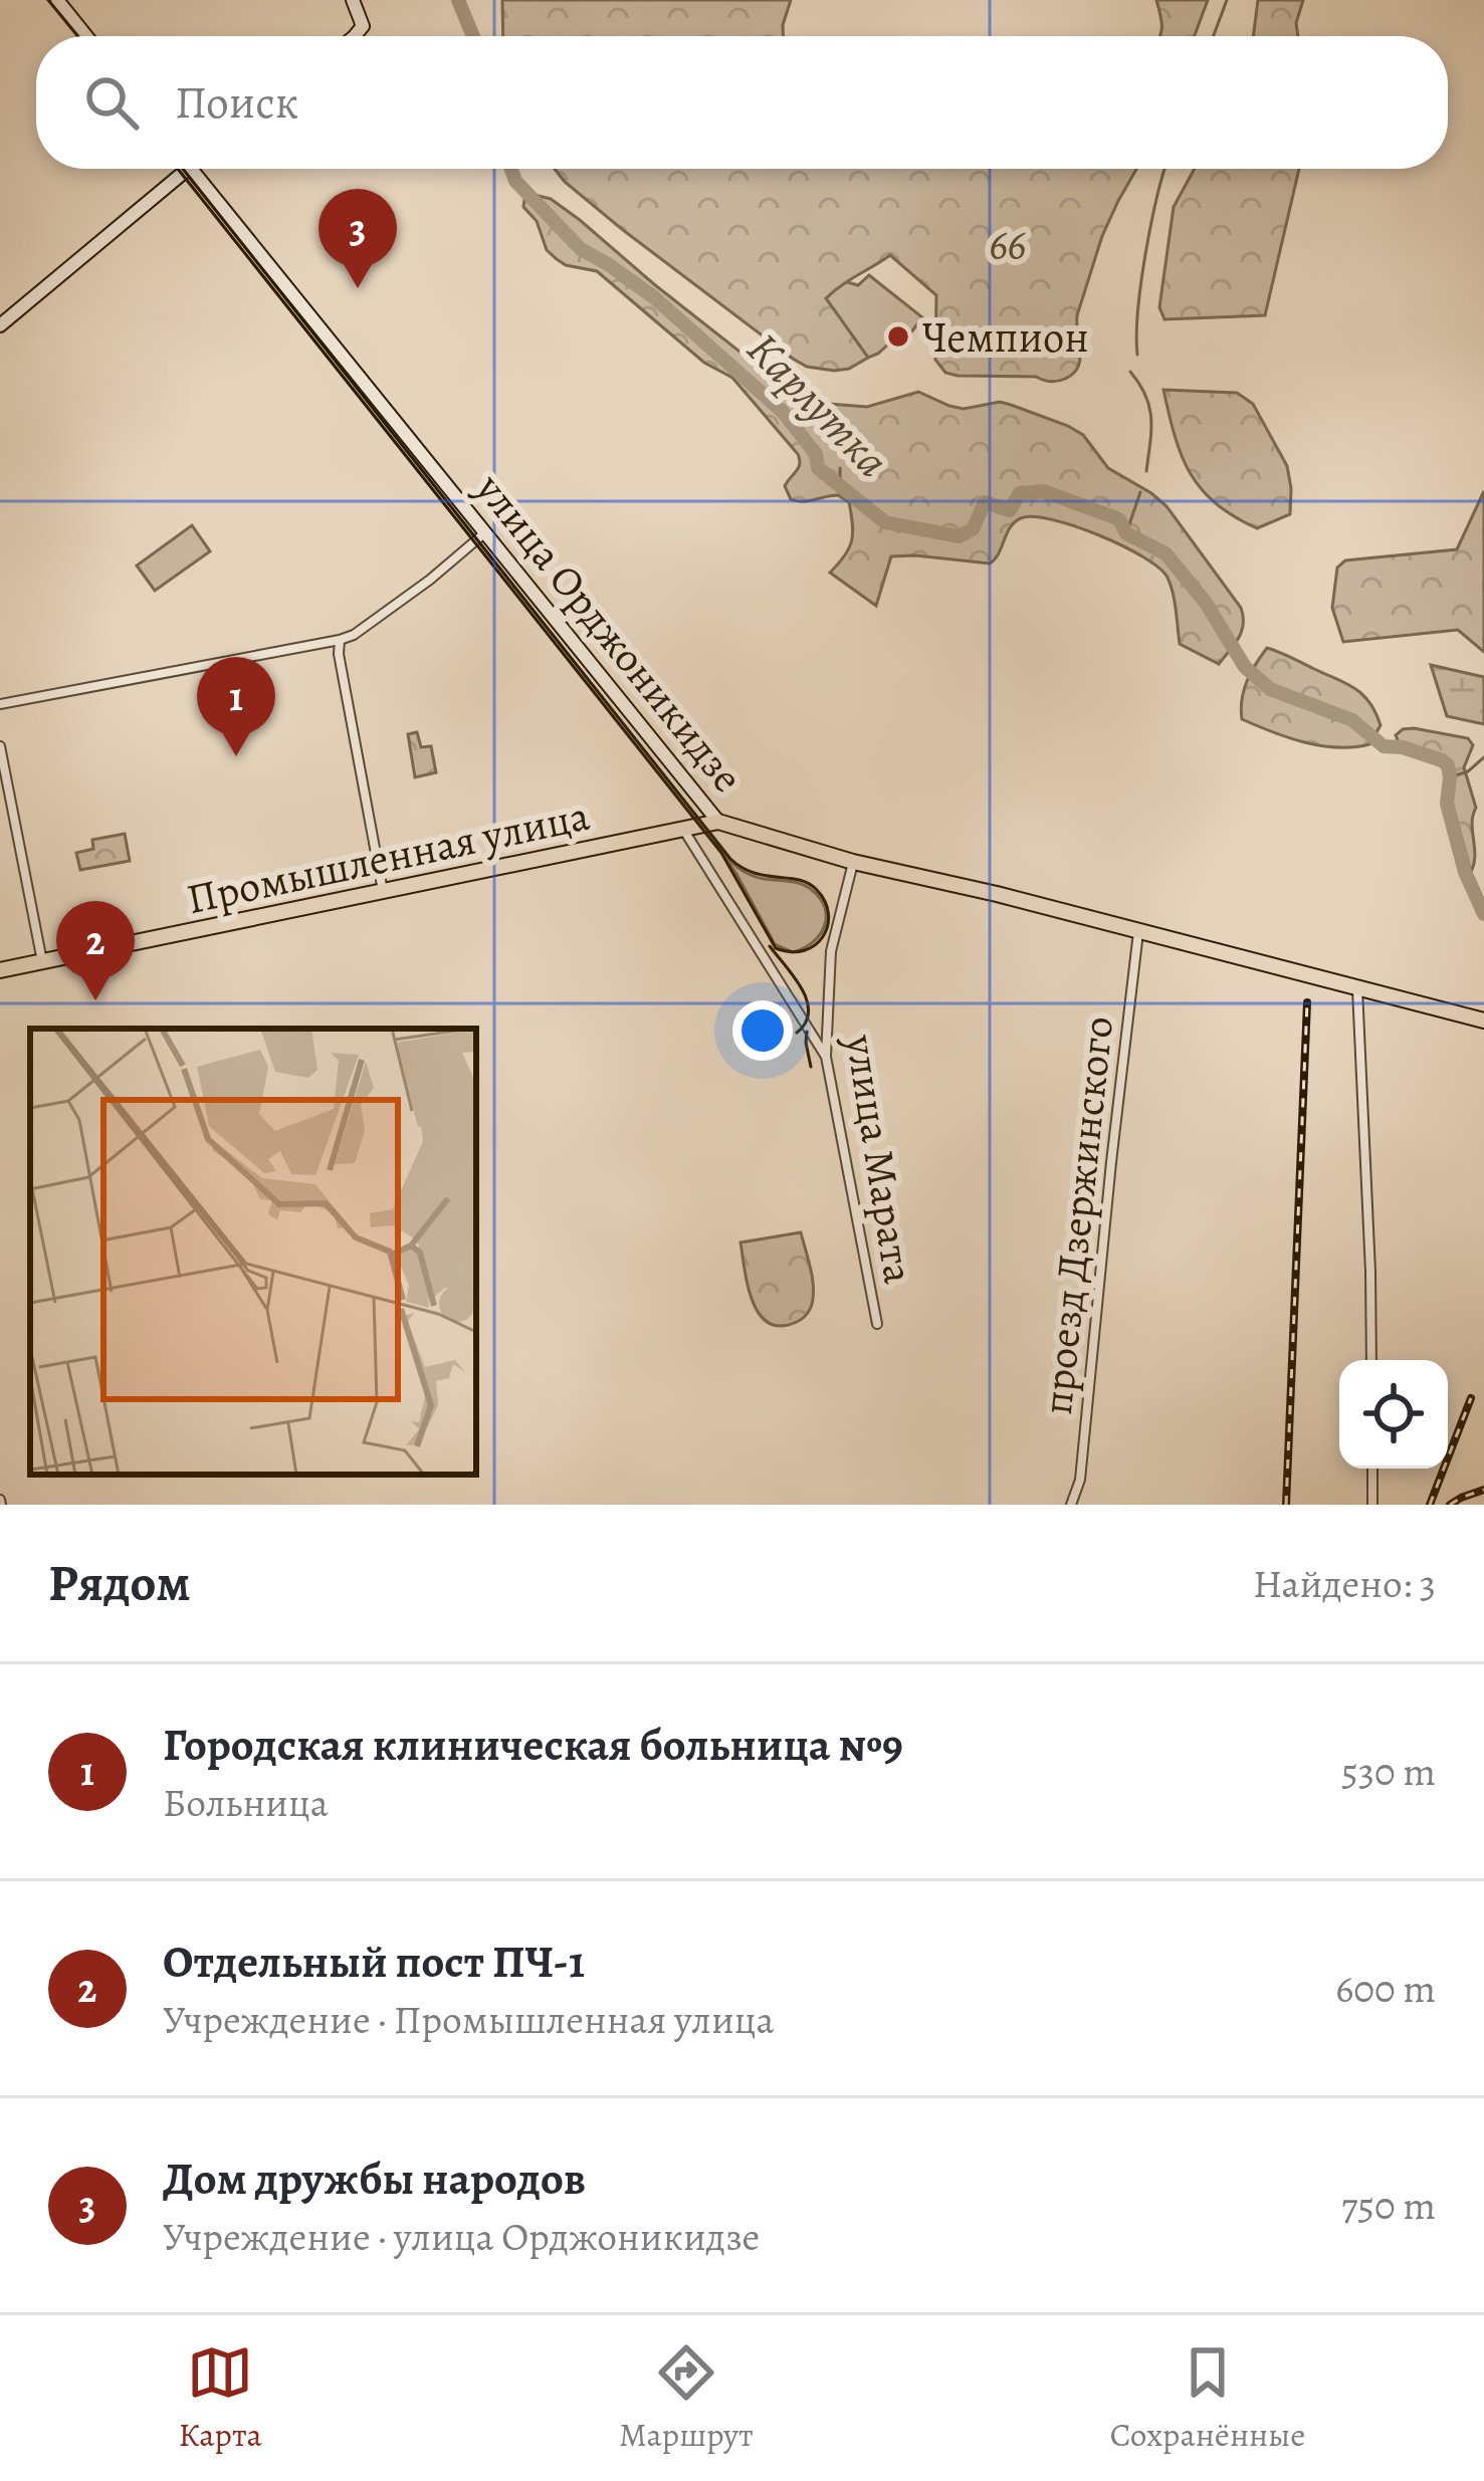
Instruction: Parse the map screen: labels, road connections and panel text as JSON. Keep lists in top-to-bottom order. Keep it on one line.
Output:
{"streets":{"main road":["улица Орджоникидзе","Промышленная улица"],"street":["улица Марата","проезд Дзержинского"]},"crossings":[["улица Орджоникидзе","Промышленная улица"],["улица Орджоникидзе","улица Марата"],["улица Орджоникидзе","проезд Дзержинского"]],"water":["Карлутка"],"parks":["66"],"places":["Чемпион"],"page":{"search":"Поиск","pins":["3","1","2"],"heading":["Рядом","Найдено: 3"],"list":[{"mark":"1","name":"Городская клиническая больница №9","note":"Больница","value":"530 m"},{"mark":"2","name":"Отдельный пост ПЧ-1","note":"Учреждение · Промышленная улица","value":"600 m"},{"mark":"3","name":"Дом дружбы народов","note":"Учреждение · улица Орджоникидзе","value":"750 m"}],"nav":["Карта","Маршрут","Сохранённые"]}}
